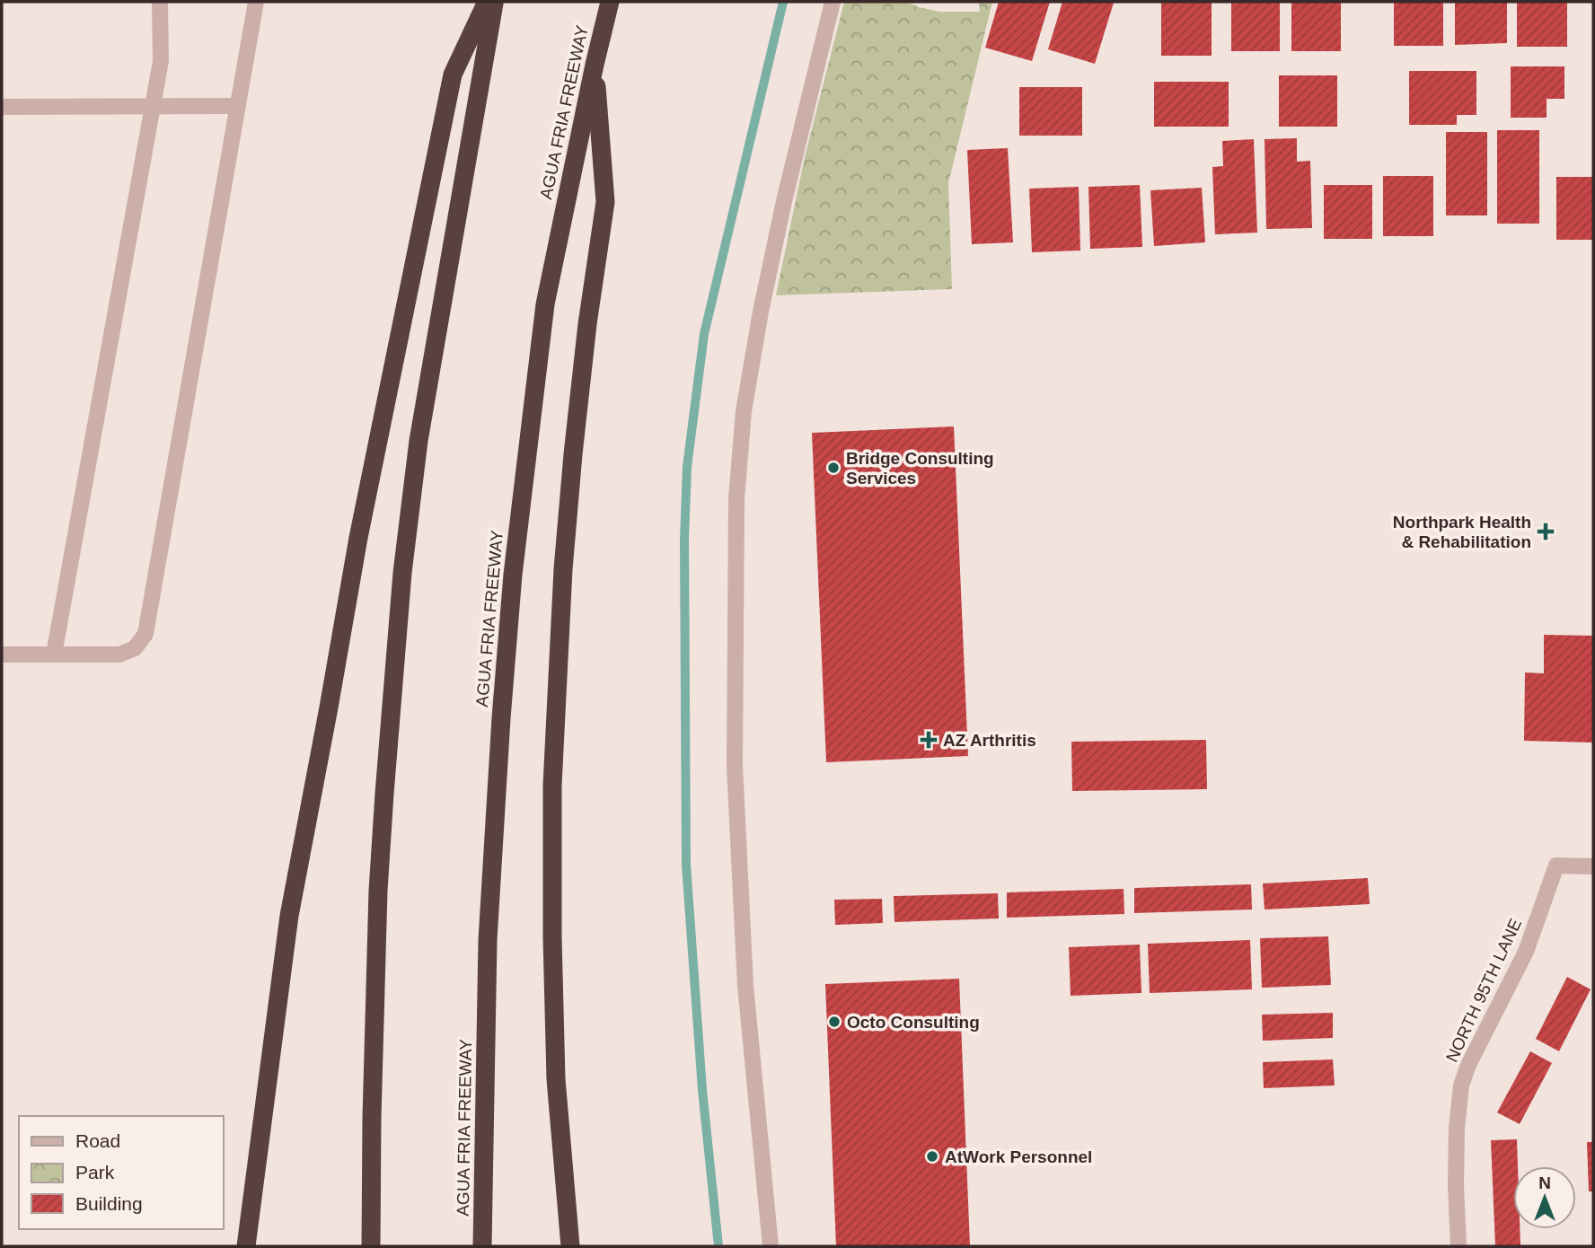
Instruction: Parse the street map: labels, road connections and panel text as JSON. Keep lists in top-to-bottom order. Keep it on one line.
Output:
{"streets":{"highway":["AGUA FRIA FREEWAY"],"street":["NORTH 95TH LANE"]},"places":{"other":["Bridge Consulting Services","Octo Consulting","AtWork Personnel"],"health":["Northpark Health & Rehabilitation","AZ Arthritis"]},"legend":["Road","Park","Building"],"north":"top"}
